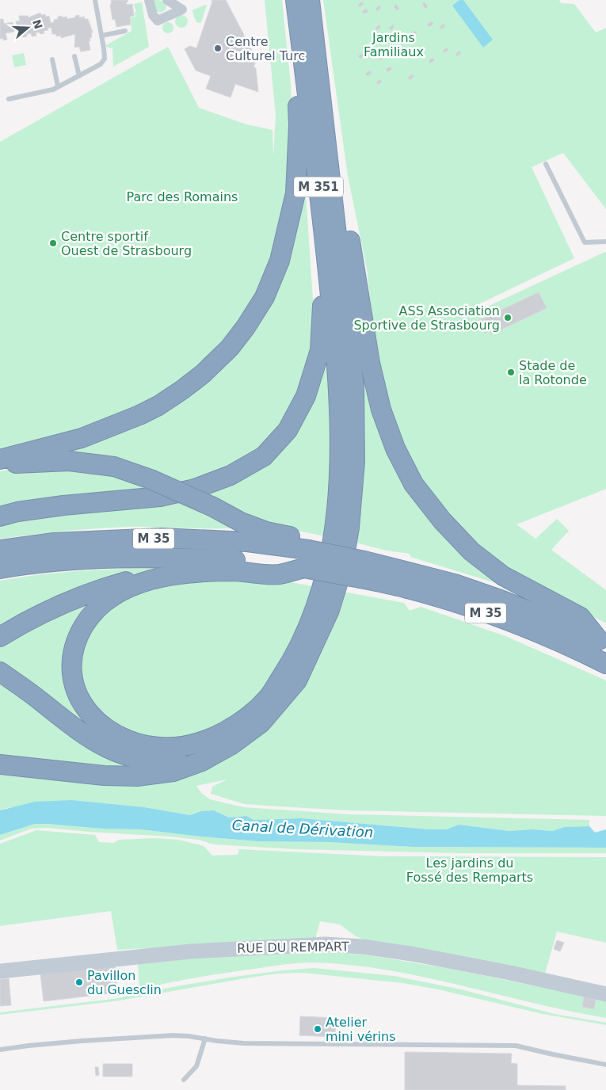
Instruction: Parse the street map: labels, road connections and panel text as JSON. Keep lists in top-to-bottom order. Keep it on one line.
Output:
{"streets":{"highway":["M 351","M 35"],"street":["RUE DU REMPART"]},"water":["Canal de Dérivation"],"parks":["Jardins Familiaux","Parc des Romains","Les jardins du Fossé des Remparts"],"places":["Centre Culturel Turc","Centre sportif Ouest de Strasbourg","ASS Association Sportive de Strasbourg","Stade de la Rotonde","Pavillon du Guesclin","Atelier mini vérins"],"north":"right"}
